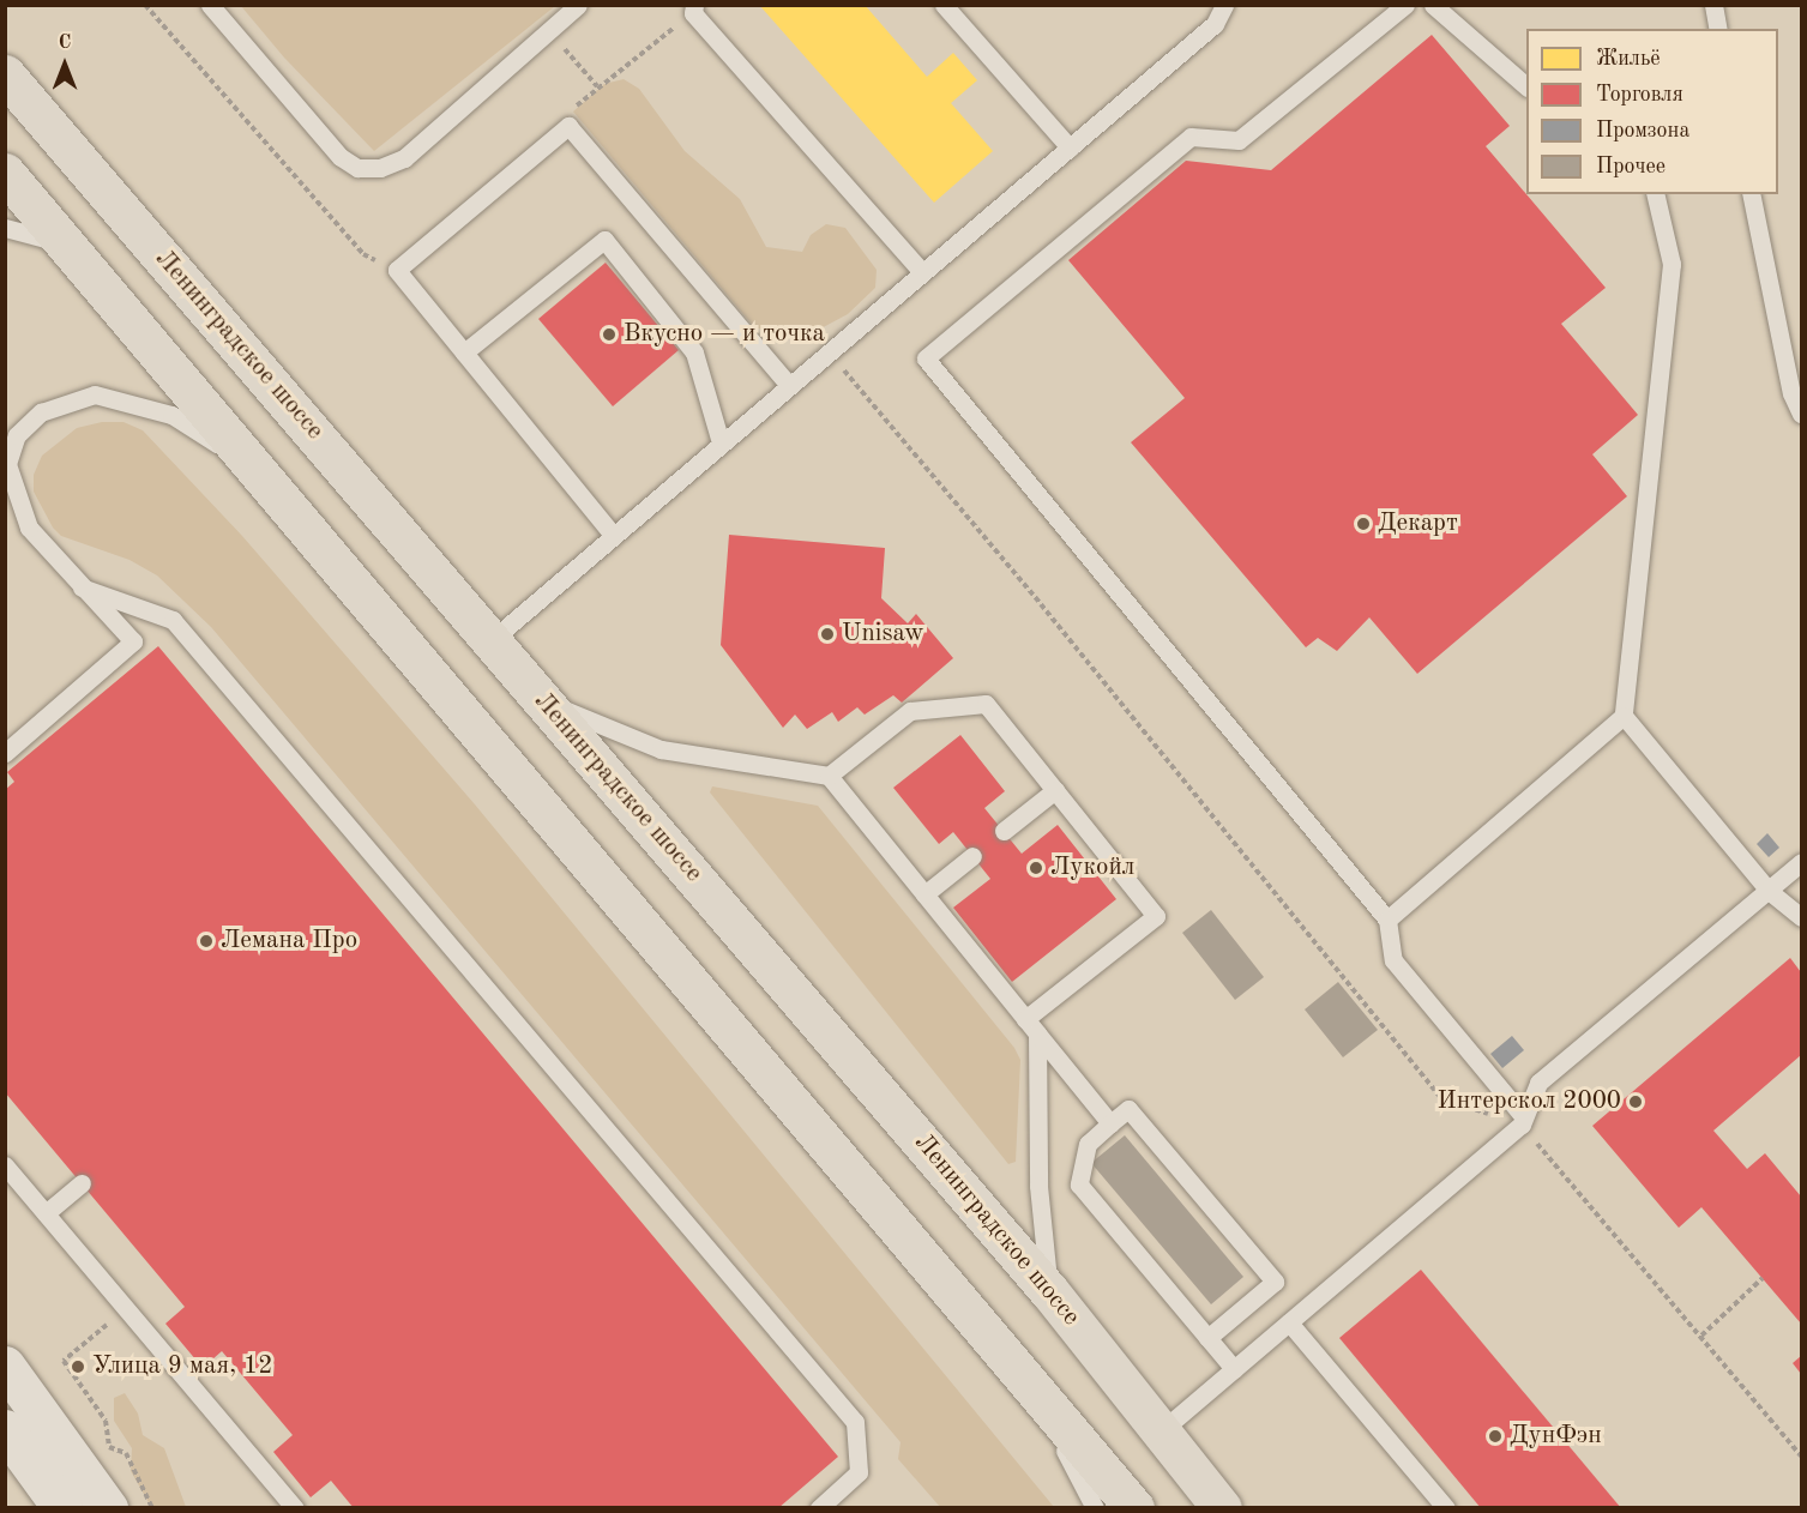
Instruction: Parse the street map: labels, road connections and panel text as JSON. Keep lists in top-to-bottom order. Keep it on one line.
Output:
{"streets":{"highway":["Ленинградское шоссе"]},"places":["Вкусно — и точка","Декарт","Unisaw","Лукойл","Лемана Про","Интерскол 2000","Улица 9 мая, 12","ДунФэн"],"legend":["Жильё","Торговля","Промзона","Прочее"],"north":"top"}
